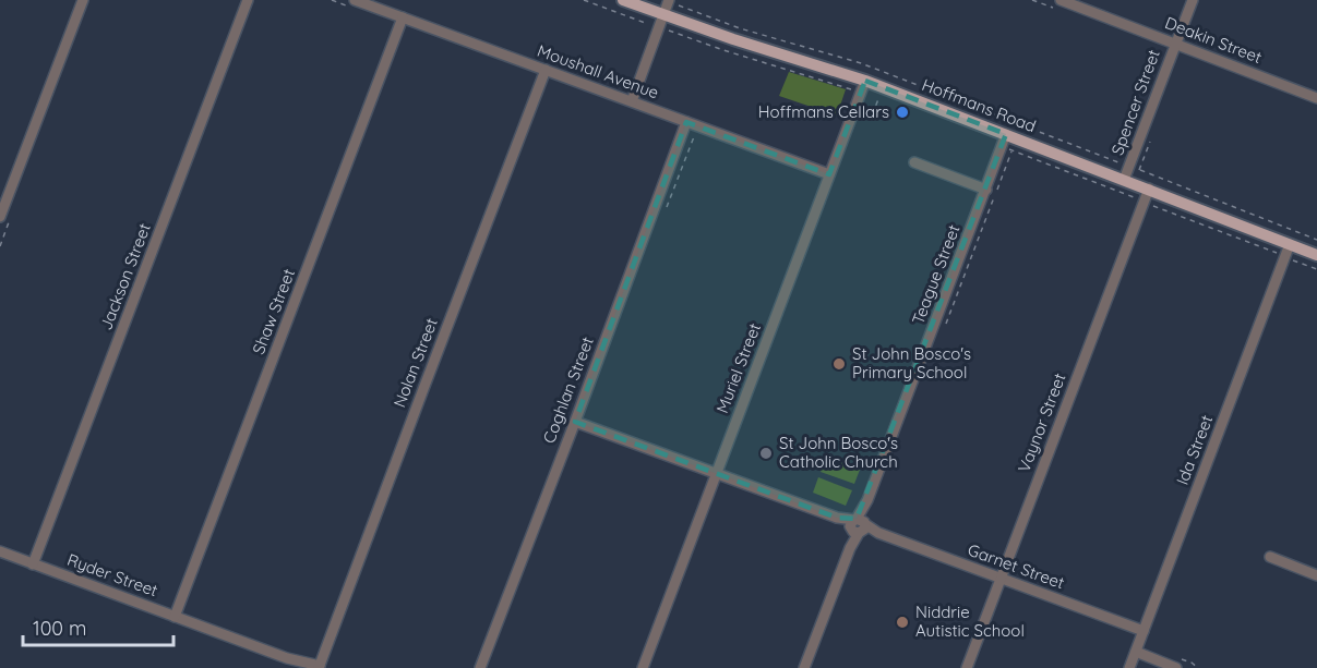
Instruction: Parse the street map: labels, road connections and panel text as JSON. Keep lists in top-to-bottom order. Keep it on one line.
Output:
{"streets":{"main road":["Hoffmans Road"],"street":["Deakin Street","Moushall Avenue","Spencer Street","Teague Street","Jackson Street","Shaw Street","Nolan Street","Muriel Street","Coghlan Street","Vaynor Street","Ida Street","Garnet Street","Ryder Street"]},"crossings":[["Deakin Street","Spencer Street"],["Moushall Avenue","Shaw Street"],["Moushall Avenue","Nolan Street"],["Moushall Avenue","Muriel Street"],["Moushall Avenue","Coghlan Street"],["Spencer Street","Hoffmans Road"],["Hoffmans Road","Teague Street"],["Hoffmans Road","Muriel Street"],["Hoffmans Road","Vaynor Street"],["Hoffmans Road","Ida Street"],["Teague Street","Garnet Street"],["Jackson Street","Ryder Street"],["Shaw Street","Ryder Street"],["Nolan Street","Ryder Street"],["Muriel Street","Garnet Street"],["Coghlan Street","Garnet Street"],["Vaynor Street","Garnet Street"],["Ida Street","Garnet Street"]],"places":["Hoffmans Cellars","St John Bosco's Primary School","St John Bosco's Catholic Church","Niddrie Autistic School"],"scale_bar":"100 m"}
